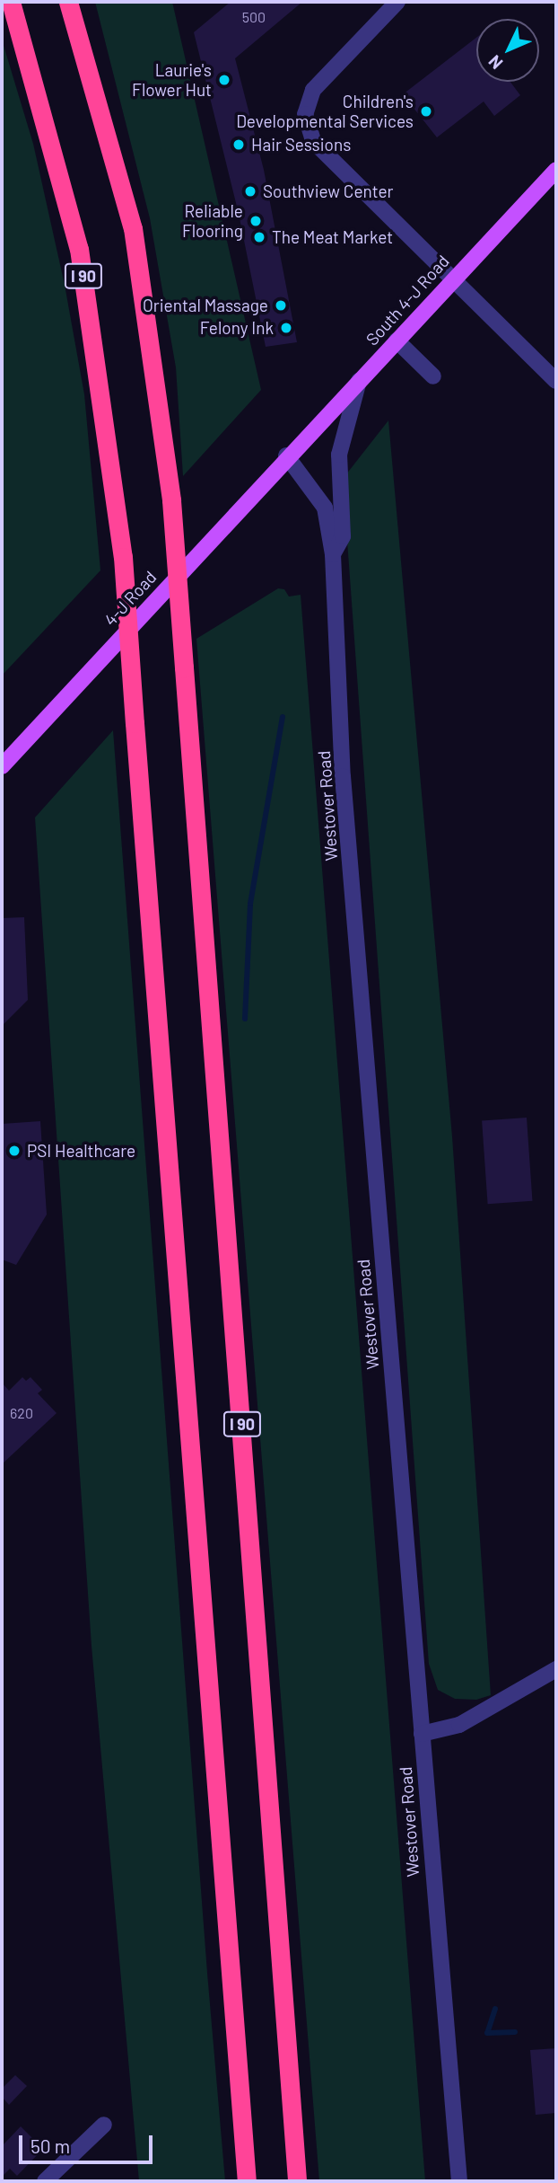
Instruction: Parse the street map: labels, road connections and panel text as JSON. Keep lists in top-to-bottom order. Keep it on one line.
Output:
{"streets":{"highway":["I 90"],"main road":["South 4-J Road","4-J Road"],"street":["Westover Road"]},"crossings":[["South 4-J Road","4-J Road"],["South 4-J Road","Westover Road"],["4-J Road","Westover Road"]],"places":["Laurie's Flower Hut","Children's Developmental Services","Hair Sessions","Southview Center","Reliable Flooring","The Meat Market","Oriental Massage","Felony Ink","PSI Healthcare"],"house_numbers":["500","620"],"scale_bar":"50 m","north":"bottom left"}
